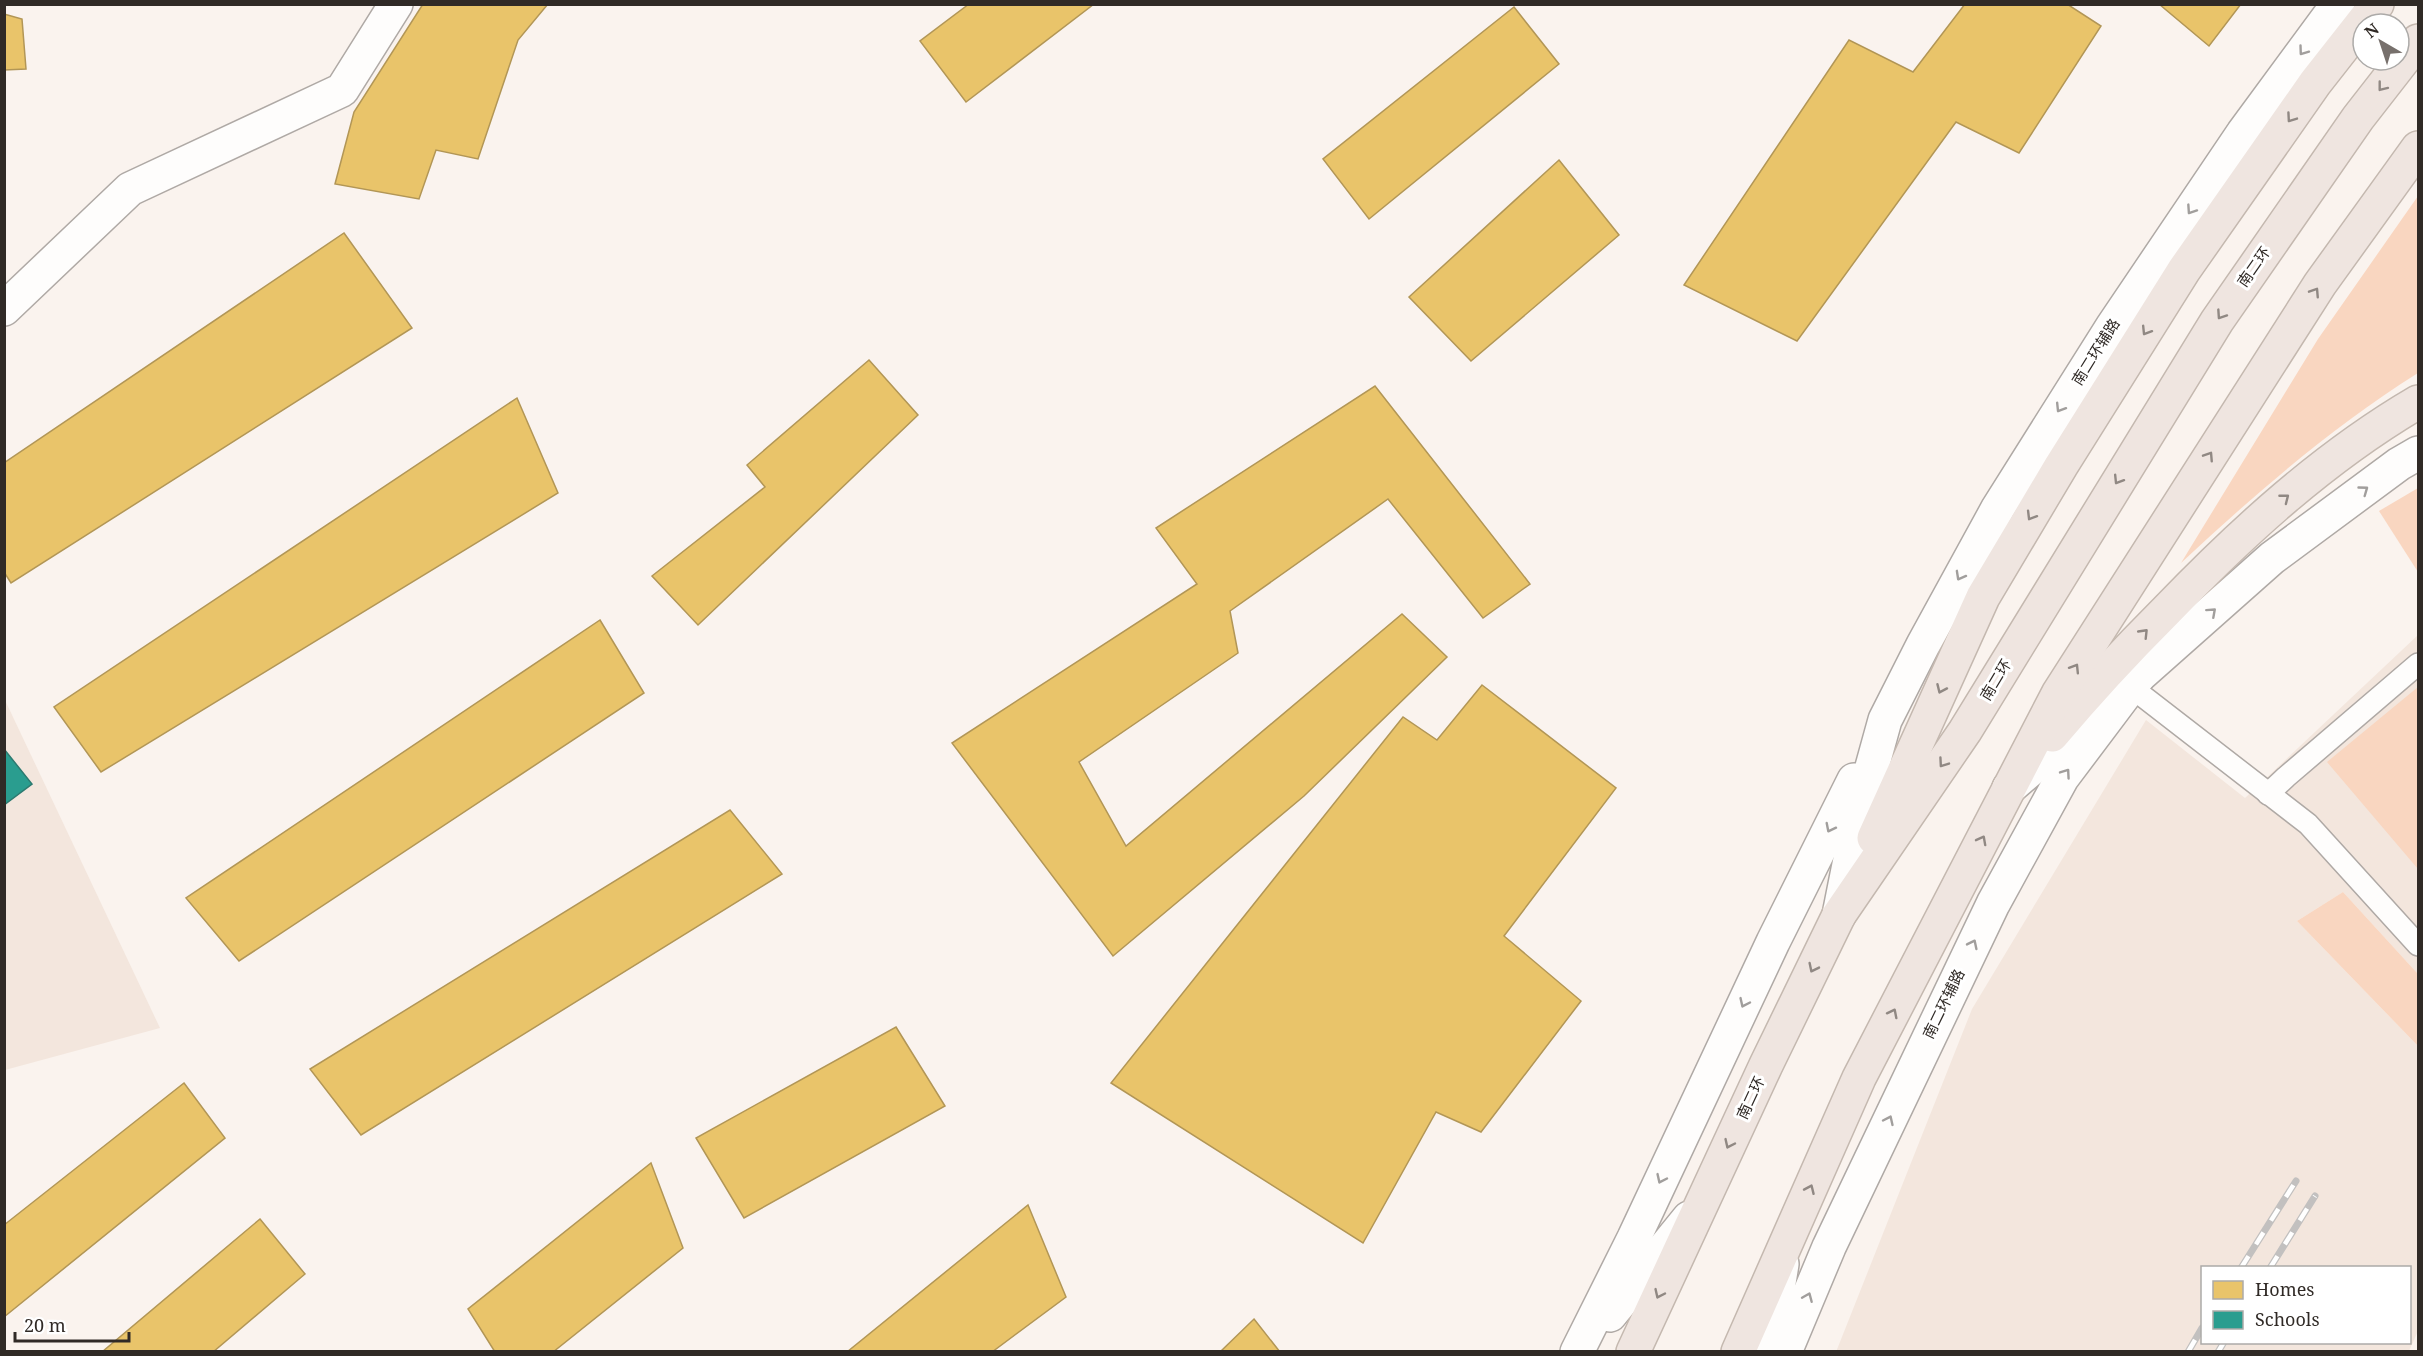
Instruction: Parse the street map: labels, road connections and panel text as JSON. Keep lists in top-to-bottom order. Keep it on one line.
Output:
{"streets":{"highway":["南二环"],"street":["南二环辅路"]},"crossings":[["南二环","南二环辅路"]],"legend":["Homes","Schools"],"scale_bar":"20 m","north":"top left"}
